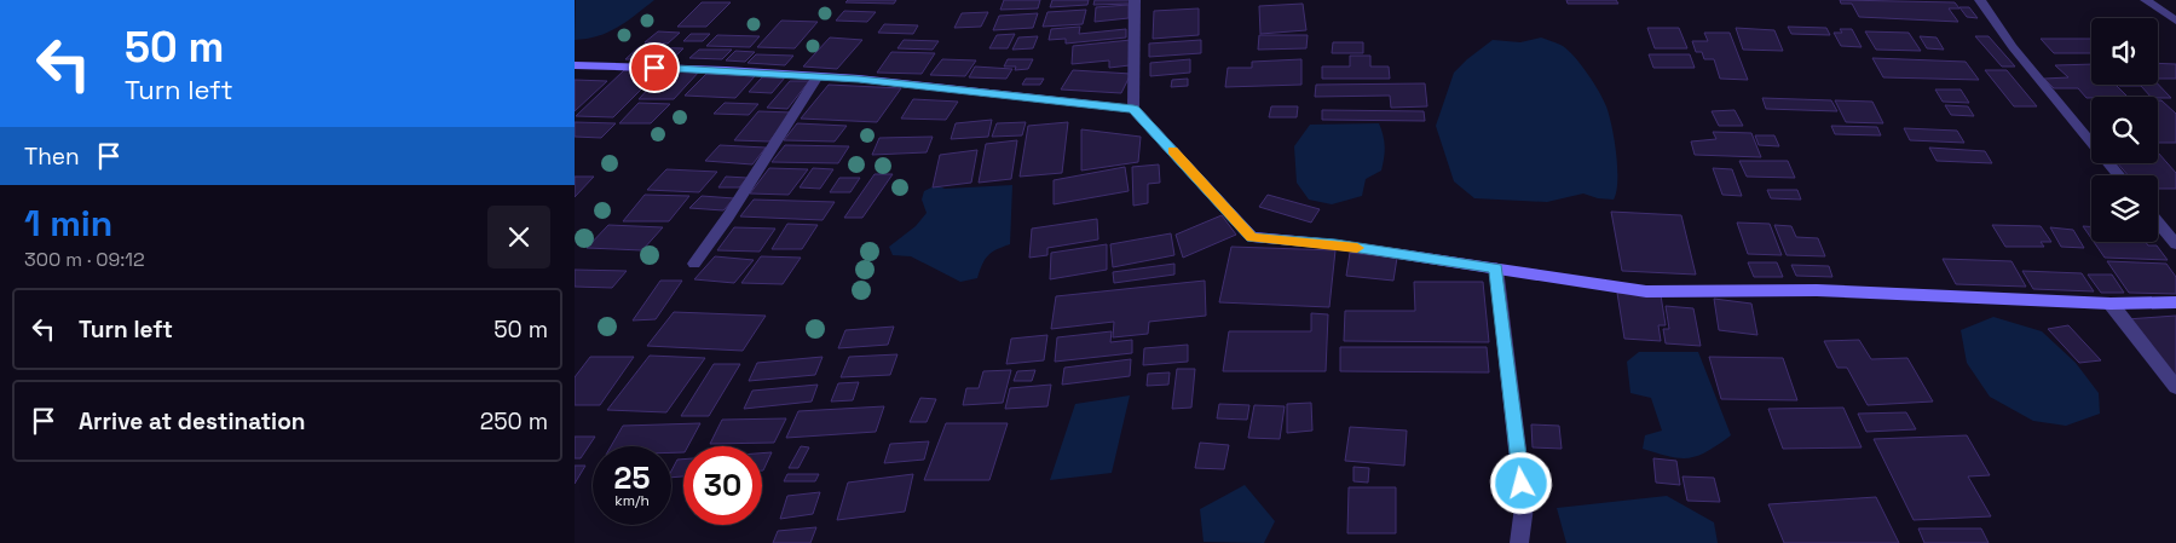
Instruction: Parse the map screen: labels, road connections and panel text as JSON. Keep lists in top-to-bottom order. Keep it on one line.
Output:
{"page":{"turn":["50 m","Turn left"],"then":"Then","heading":["1 min","300 m · 09:12"],"list":[{"name":"Turn left","value":"50 m"},{"name":"Arrive at destination","value":"250 m"}],"speed":"25 km/h","limit":"30"}}
